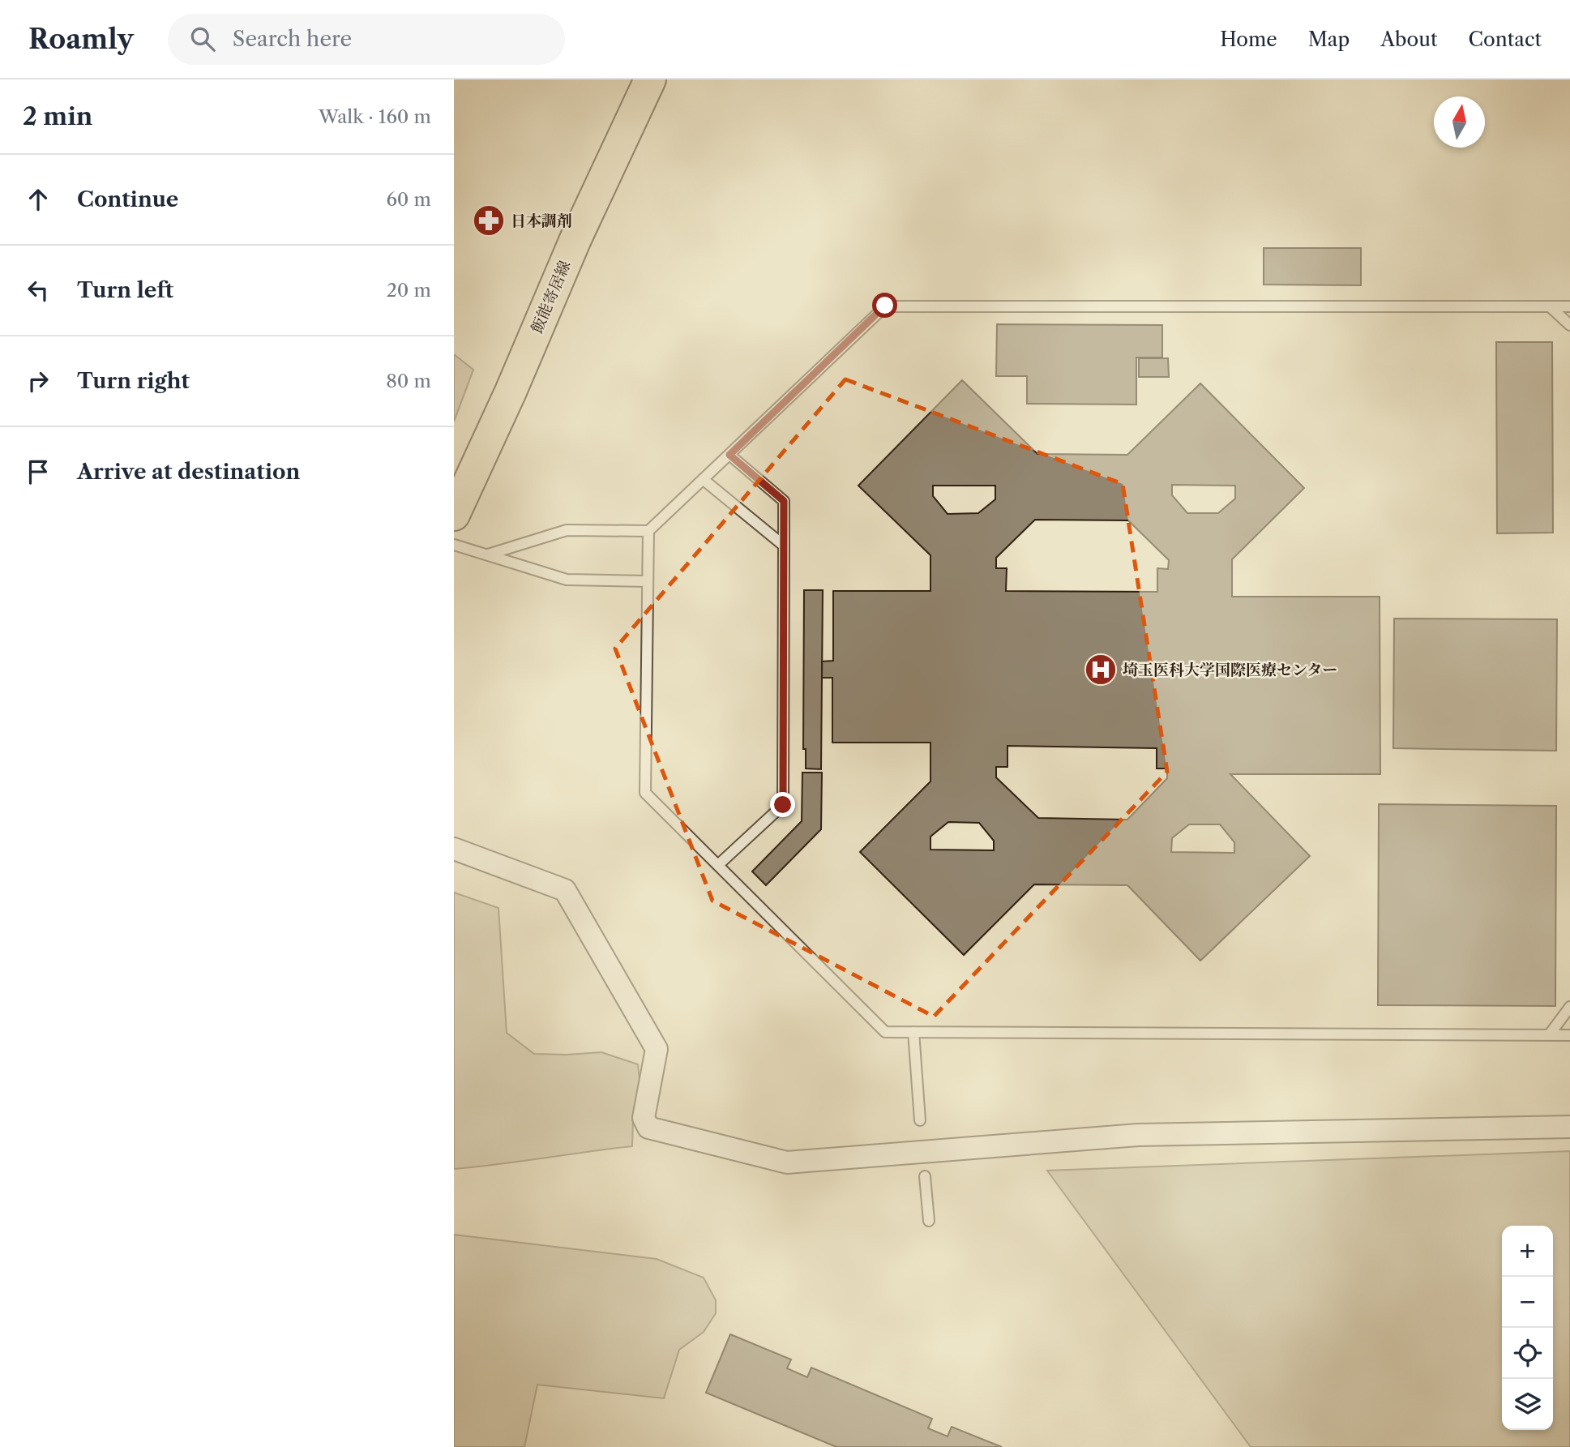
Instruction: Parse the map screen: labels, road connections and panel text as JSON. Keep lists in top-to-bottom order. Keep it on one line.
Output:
{"streets":{"main road":["飯能寄居線"]},"places":{"pharmacy":["日本調剤"],"hospital":["埼玉医科大学国際医療センター"]},"north":"top","page":{"header":"Roamly","search":"Search here","nav":["Home","Map","About","Contact"],"heading":["2 min","Walk · 160 m"],"list":[["Continue","60 m"],["Turn left","20 m"],["Turn right","80 m"],"Arrive at destination"],"map_buttons":["+","−"]}}
